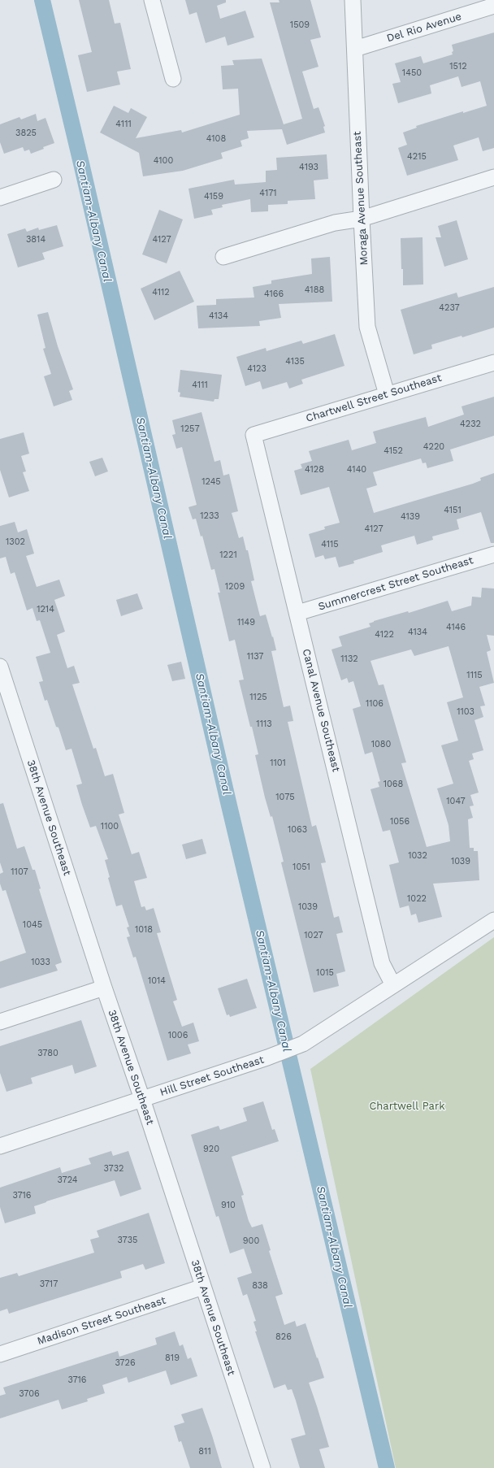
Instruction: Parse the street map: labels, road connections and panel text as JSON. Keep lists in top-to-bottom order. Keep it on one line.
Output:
{"streets":{"street":["Del Rio Avenue","Moraga Avenue Southeast","Chartwell Street Southeast","Summercrest Street Southeast","Canal Avenue Southeast","38th Avenue Southeast","Hill Street Southeast","Madison Street Southeast"]},"crossings":[["Del Rio Avenue","Moraga Avenue Southeast"],["Moraga Avenue Southeast","Chartwell Street Southeast"],["Chartwell Street Southeast","Canal Avenue Southeast"],["Summercrest Street Southeast","Canal Avenue Southeast"],["Canal Avenue Southeast","Hill Street Southeast"],["38th Avenue Southeast","Hill Street Southeast"],["38th Avenue Southeast","Madison Street Southeast"]],"water":["Santiam-Albany Canal"],"parks":["Chartwell Park"],"house_numbers":["1509","1512","1450","4111","3825","4108","4215","4100","4193","4171","4159","3814","4127","4188","4112","4166","4237","4134","4135","4123","4111","4232","1257","4220","4152","4128","4140","1245","4151","1233","4139","4127","1302","4115","1221","1209","1214","1149","4146","4134","4122","1137","1132","1115","1125","1106","1103","1113","1080","1101","1068","1075","1047","1056","1100","1063","1032","1039","1051","1107","1022","1039","1045","1018","1027","1033","1015","1014","1006","3780","920","3732","3724","3716","910","3735","900","3717","838","826","819","3726","3716","3706","811"]}
